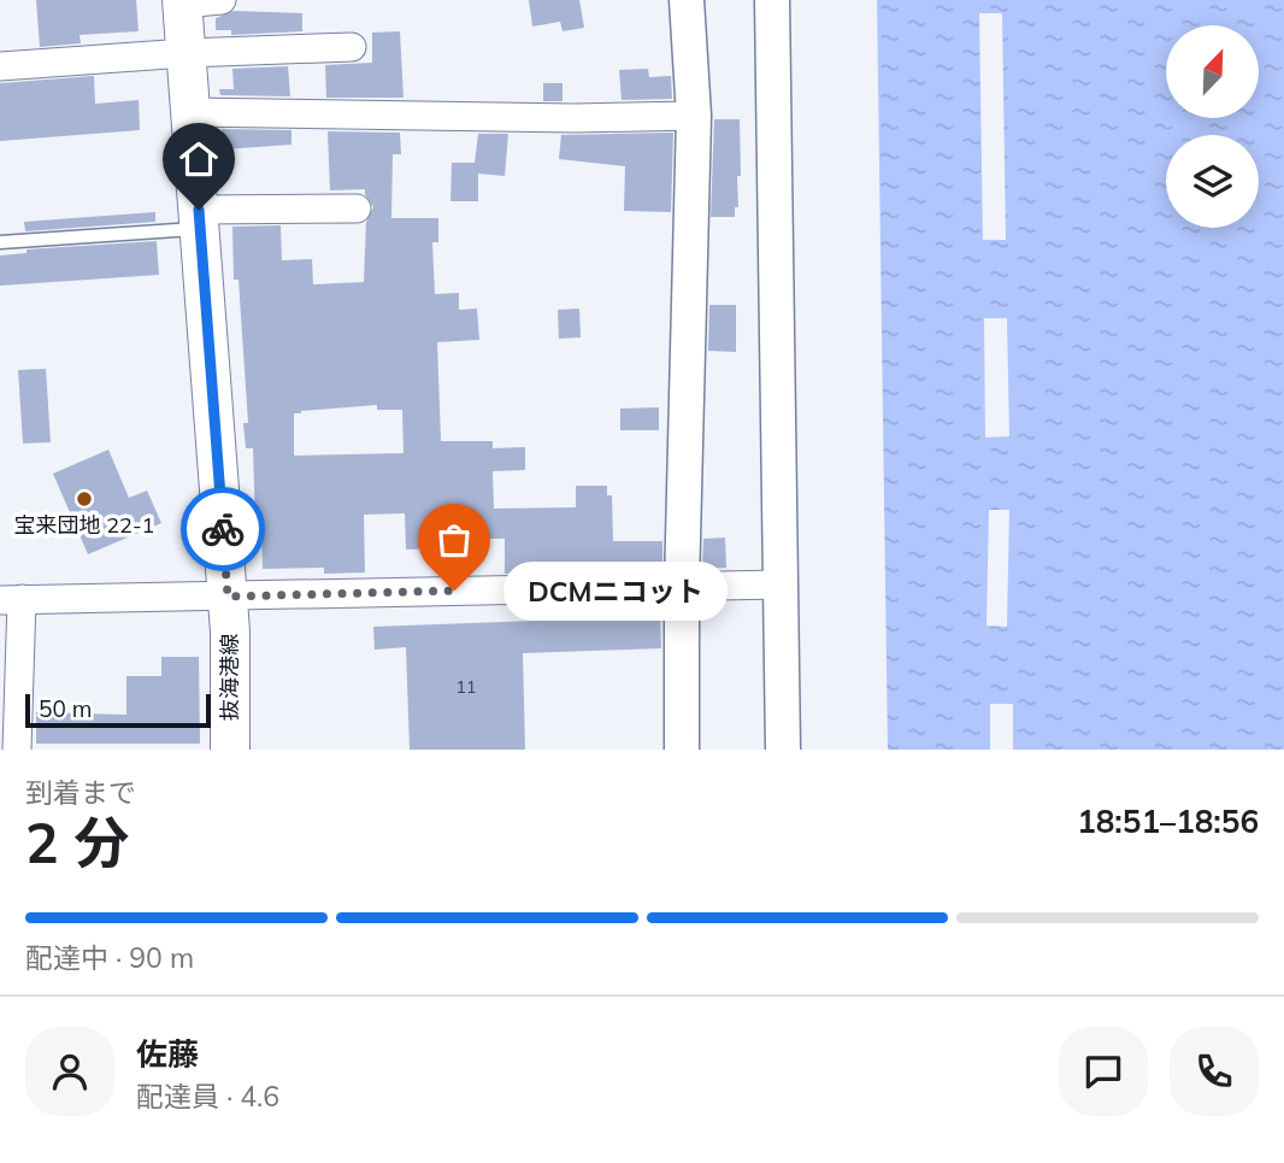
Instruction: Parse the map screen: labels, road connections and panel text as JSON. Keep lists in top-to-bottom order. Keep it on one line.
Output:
{"streets":{"main road":["抜海港線"]},"places":["宝来団地 22-1","DCMニコット"],"house_numbers":["11"],"scale_bar":"50 m","north":"top right","page":{"bubble":"DCMニコット","scale":"50 m","heading":["2 分","到着まで","18:51–18:56"],"panel":["佐藤","配達員 · 4.6"],"bar":"配達中 · 90 m"}}
